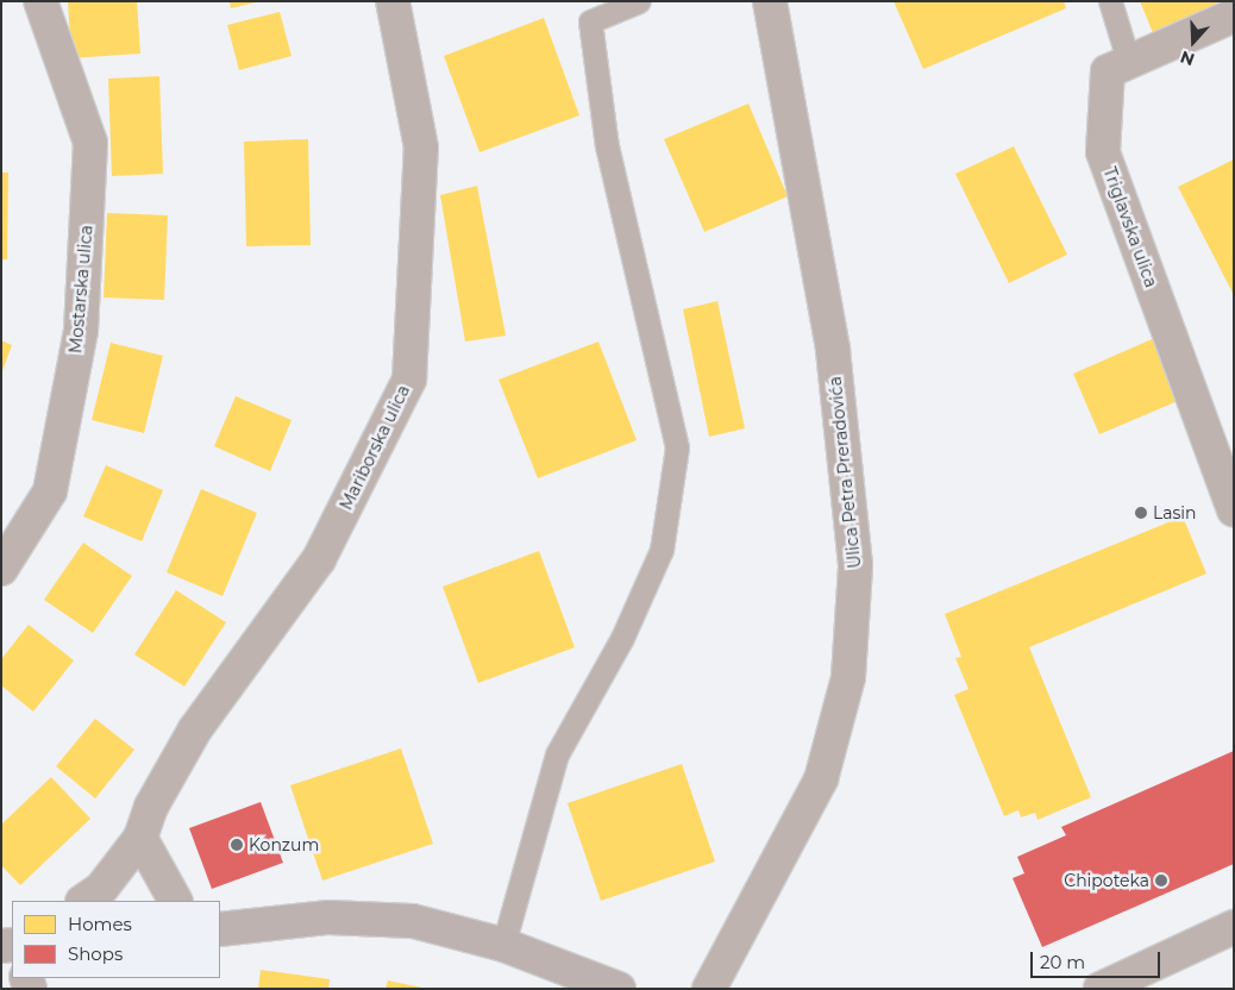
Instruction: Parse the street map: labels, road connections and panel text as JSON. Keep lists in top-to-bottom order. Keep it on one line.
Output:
{"streets":{"street":["Triglavska ulica","Mostarska ulica","Mariborska ulica","Ulica Petra Preradovića"]},"places":["Lasin","Konzum","Chipoteka"],"legend":["Homes","Shops"],"scale_bar":"20 m","north":"bottom"}
